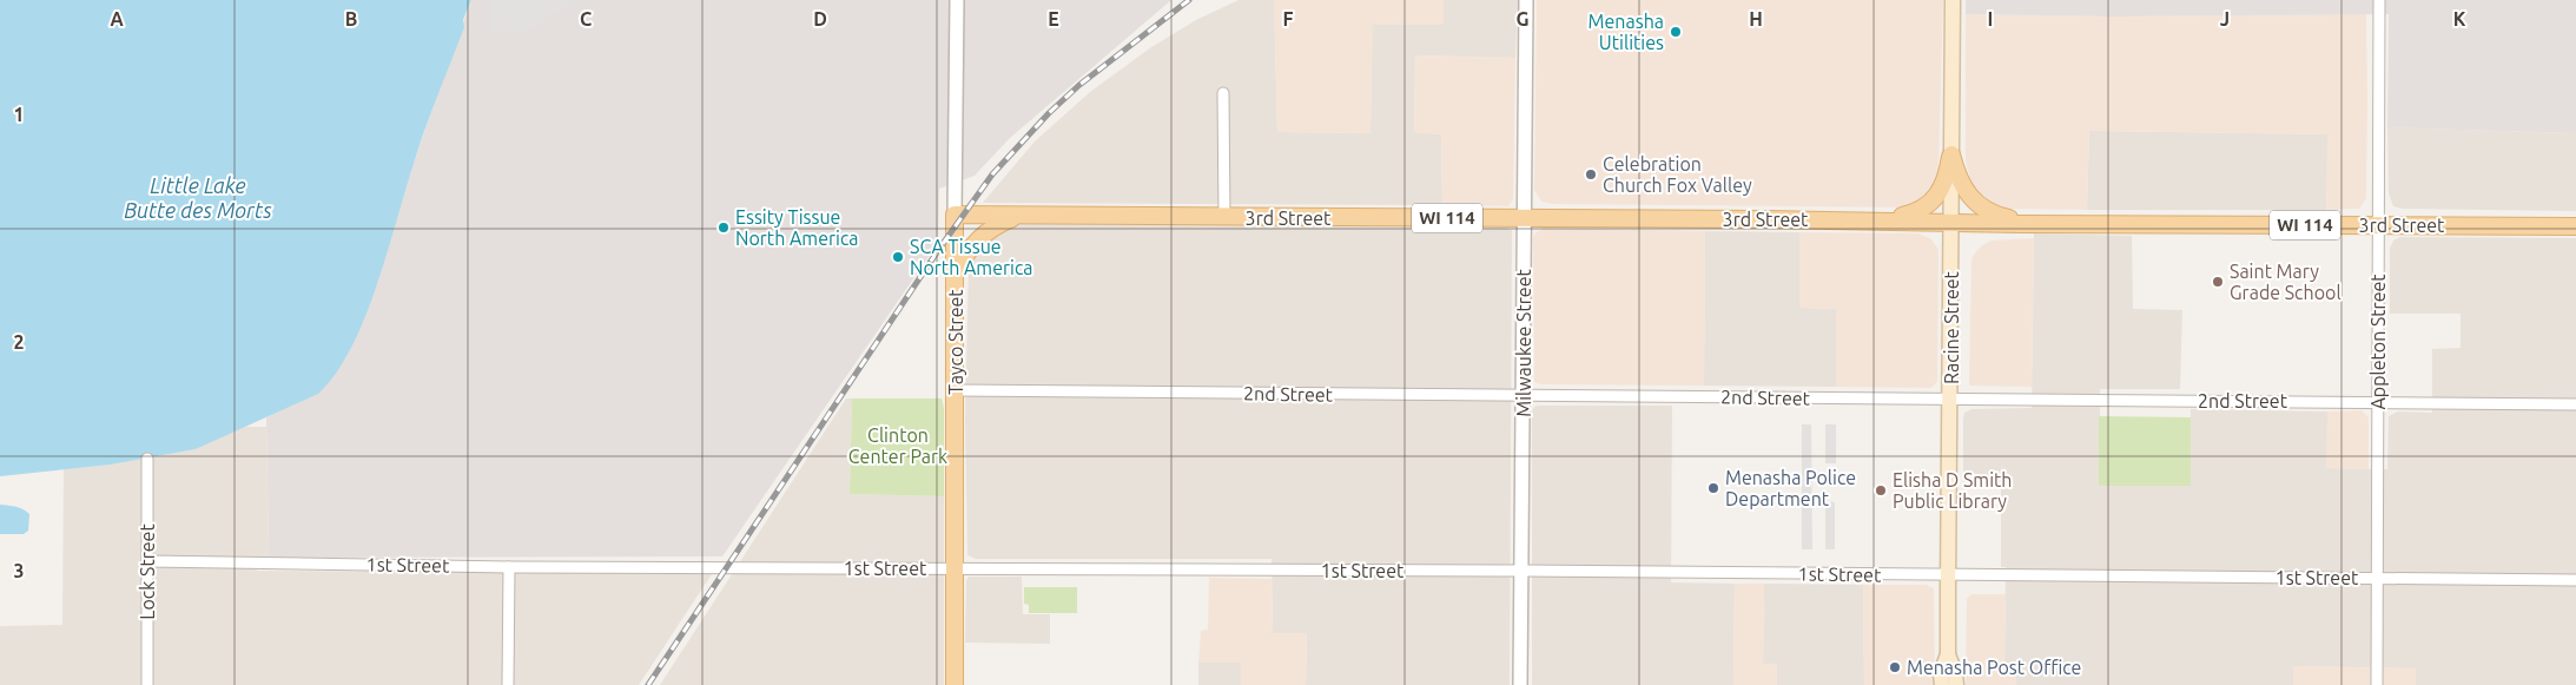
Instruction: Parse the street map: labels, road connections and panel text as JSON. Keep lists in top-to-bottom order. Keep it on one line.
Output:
{"streets":{"main road":["3rd Street","WI 114","Racine Street","Tayco Street"],"street":["Appleton Street","Milwaukee Street","2nd Street","1st Street","Lock Street"]},"crossings":[["3rd Street","Racine Street"],["3rd Street","Tayco Street"],["3rd Street","Appleton Street"],["3rd Street","Milwaukee Street"],["Racine Street","2nd Street"],["Racine Street","1st Street"],["Tayco Street","2nd Street"],["Tayco Street","1st Street"],["Appleton Street","2nd Street"],["Appleton Street","1st Street"],["Milwaukee Street","2nd Street"],["Milwaukee Street","1st Street"],["1st Street","Lock Street"]],"water":["Little Lake Butte des Morts"],"parks":["Clinton Center Park"],"places":["Menasha Utilities","Celebration Church Fox Valley","Essity Tissue North America","SCA Tissue North America","Saint Mary Grade School","Menasha Police Department","Elisha D Smith Public Library","Menasha Post Office"],"grid":{"columns":["A","B","C","D","E","F","G","H","I","J","K"],"rows":["1","2","3"]}}
